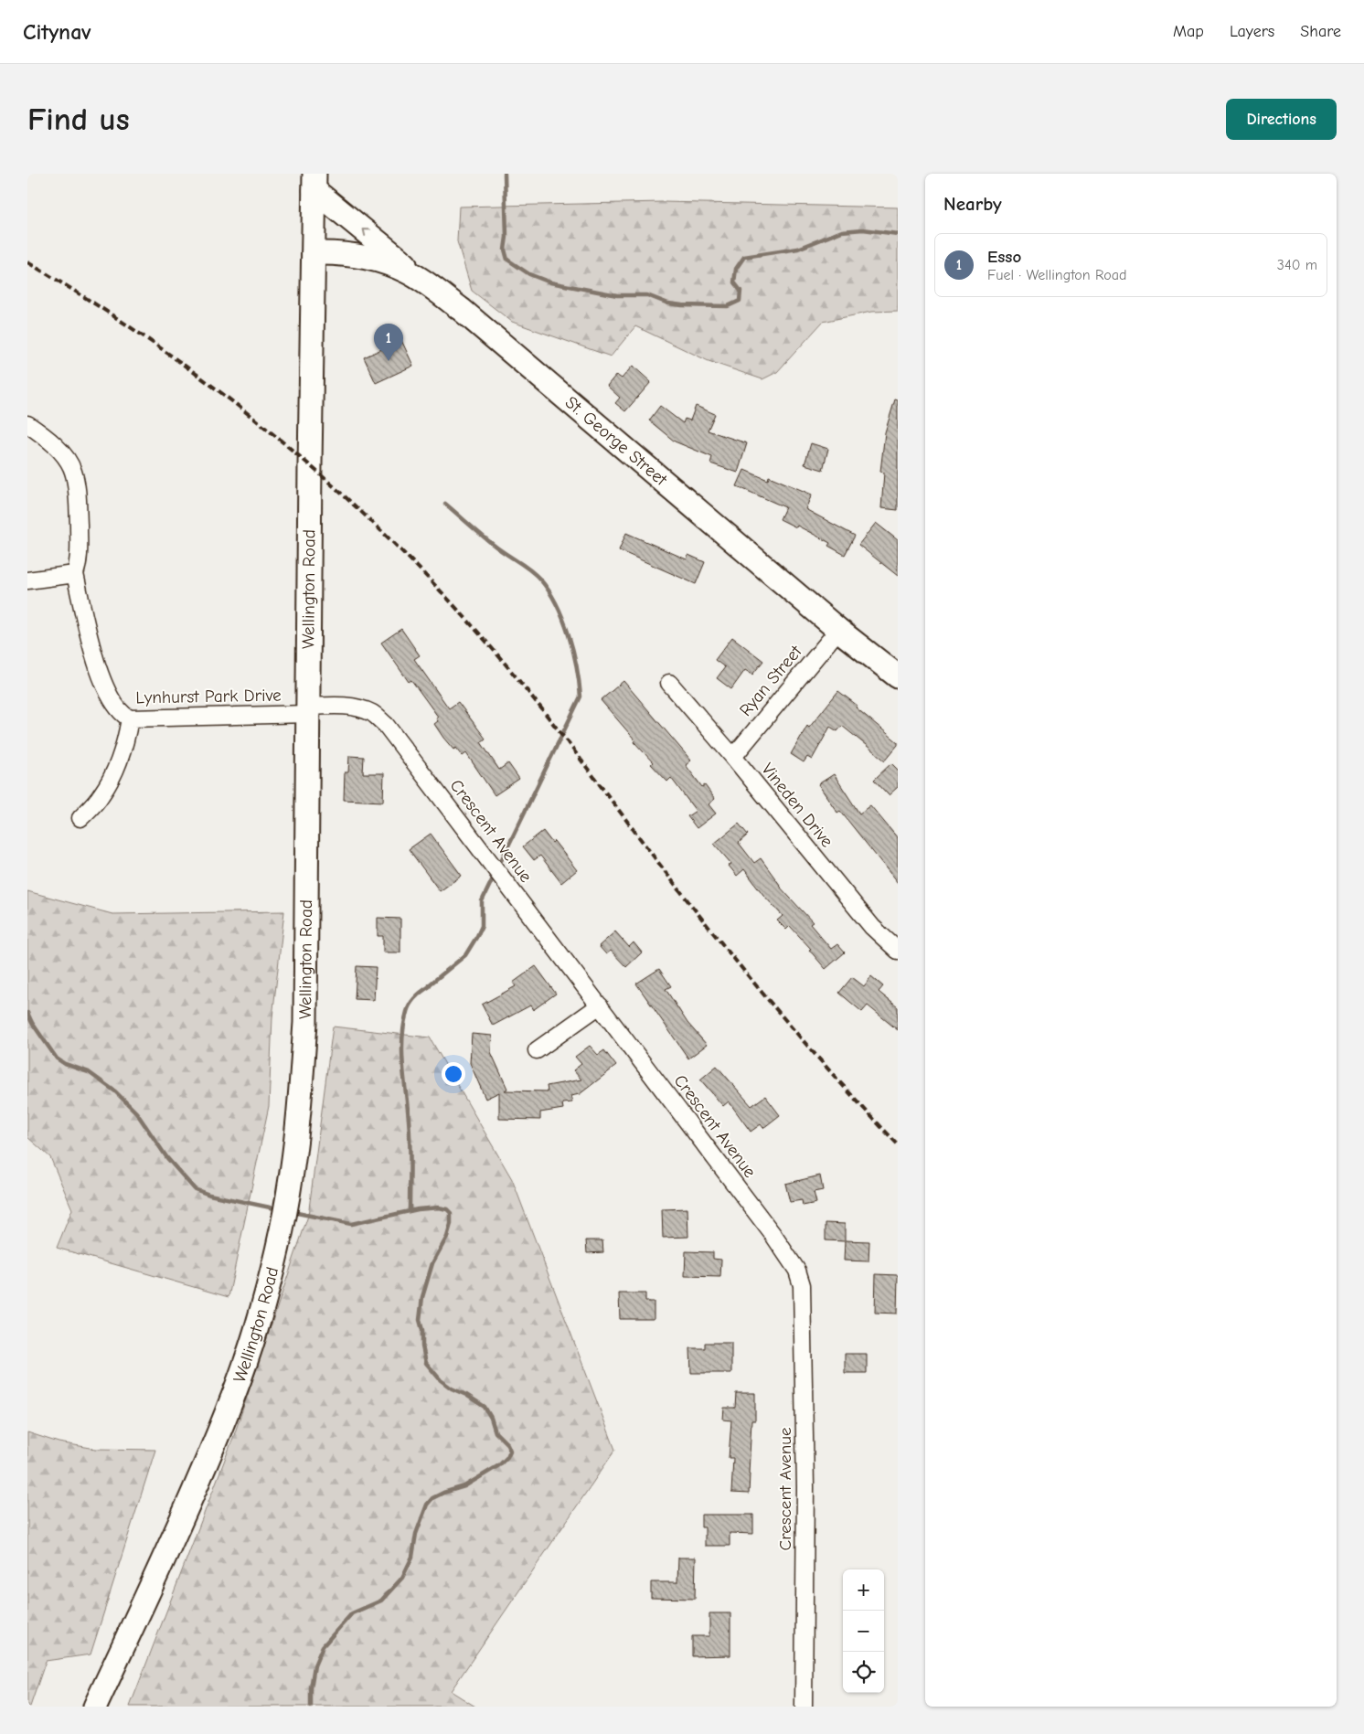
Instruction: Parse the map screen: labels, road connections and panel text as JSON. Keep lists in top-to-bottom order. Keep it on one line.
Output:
{"streets":{"main road":["St. George Street","Wellington Road"],"street":["Ryan Street","Lynhurst Park Drive","Vineden Drive","Crescent Avenue"]},"crossings":[["St. George Street","Wellington Road"],["St. George Street","Ryan Street"],["Wellington Road","Lynhurst Park Drive"],["Wellington Road","Crescent Avenue"],["Ryan Street","Vineden Drive"],["Lynhurst Park Drive","Crescent Avenue"]],"page":{"header":"Citynav","nav":["Map","Layers","Share"],"buttons":"Directions","title":"Find us","heading":"Nearby","list":[{"mark":"1","name":"Esso","note":"Fuel · Wellington Road","value":"340 m"}],"pins":"1","map_buttons":["+","−"]}}
